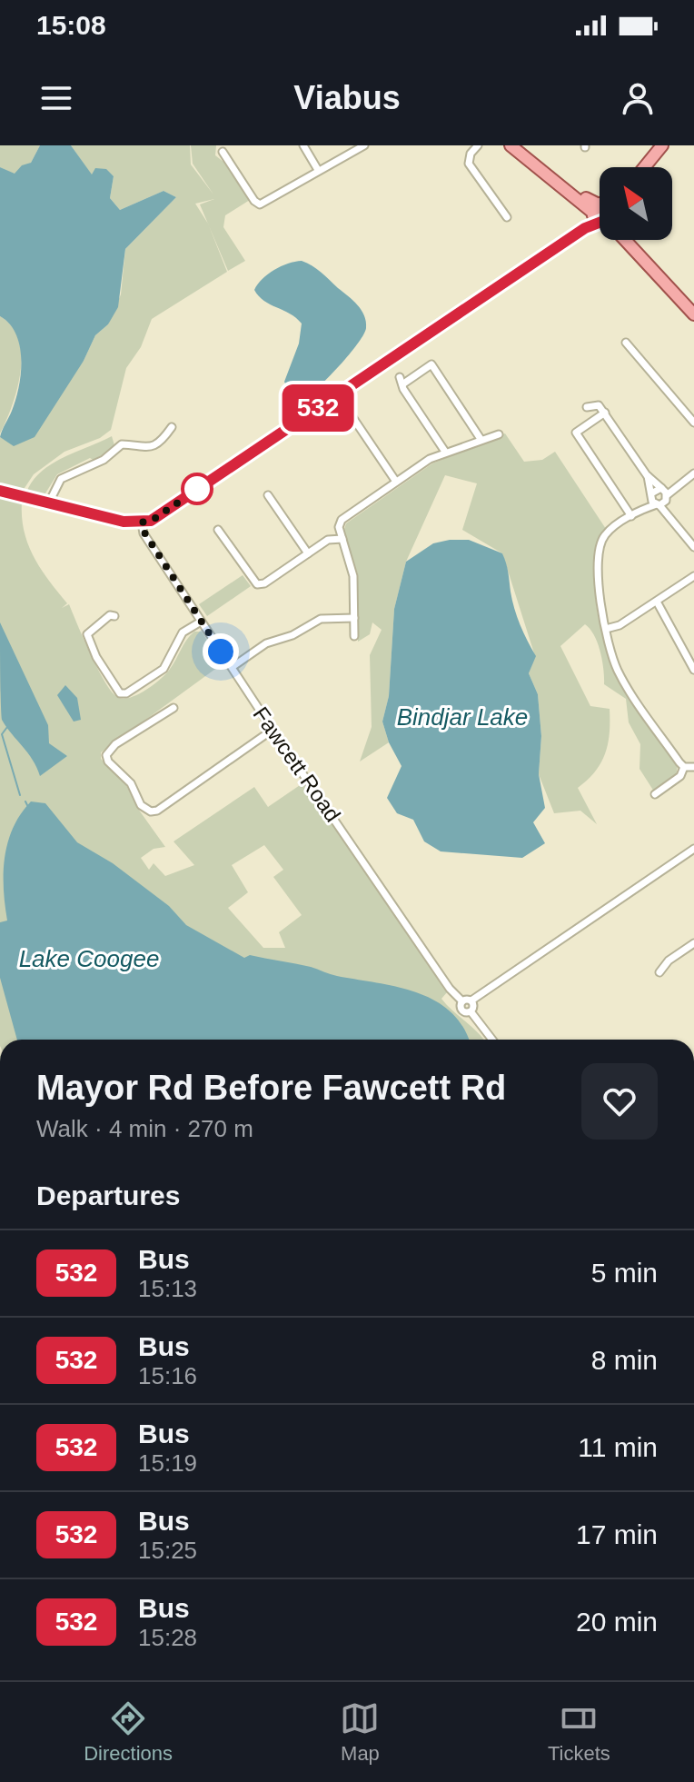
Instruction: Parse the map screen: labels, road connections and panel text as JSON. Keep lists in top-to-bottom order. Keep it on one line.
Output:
{"streets":{"street":["Fawcett Road"]},"water":["Bindjar Lake","Lake Coogee"],"lines":["bus line 532"],"north":"top left","page":{"status":"15:08","header":"Viabus","on_map":"532","heading":[["Mayor Rd Before Fawcett Rd","Walk · 4 min · 270 m"],"Departures"],"list":[{"mark":"532","name":"Bus","note":"15:13","value":"5 min"},{"mark":"532","name":"Bus","note":"15:16","value":"8 min"},{"mark":"532","name":"Bus","note":"15:19","value":"11 min"},{"mark":"532","name":"Bus","note":"15:25","value":"17 min"},{"mark":"532","name":"Bus","note":"15:28","value":"20 min"}],"tabs":["Directions","Map","Tickets"]}}
